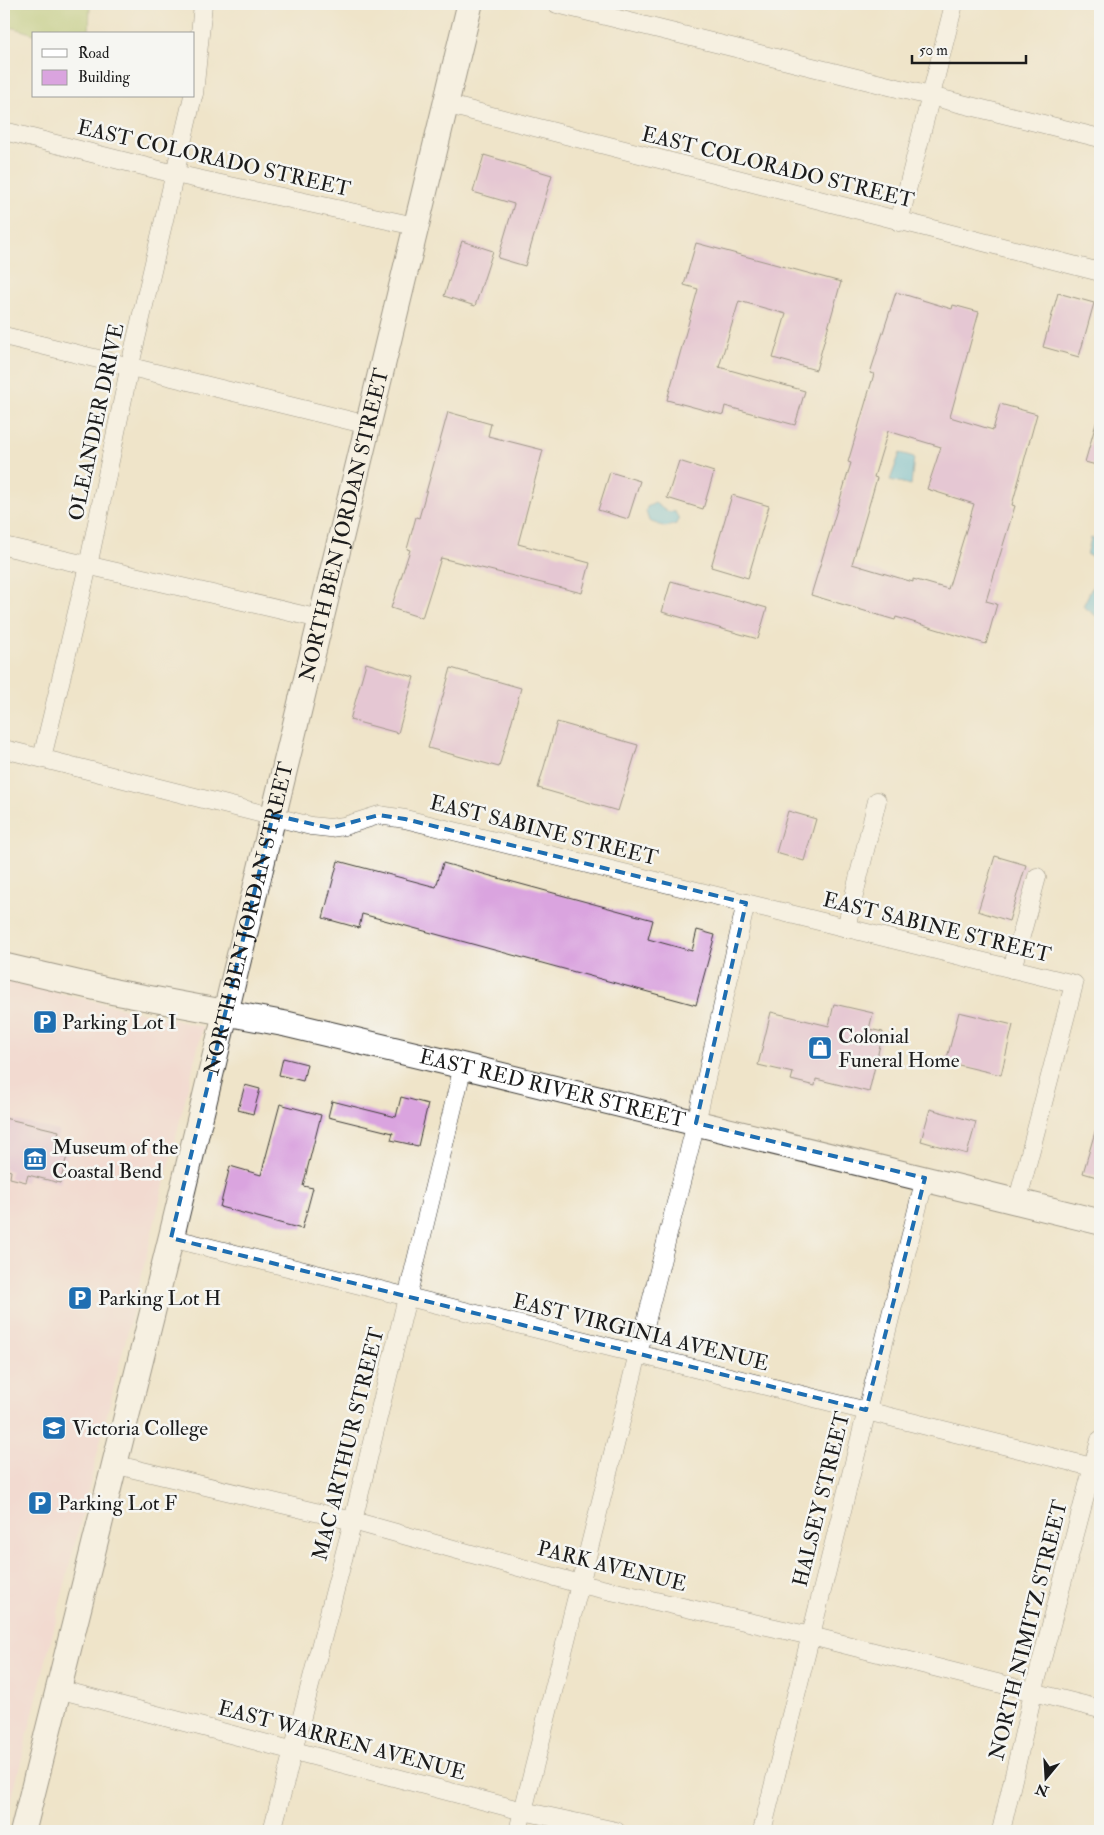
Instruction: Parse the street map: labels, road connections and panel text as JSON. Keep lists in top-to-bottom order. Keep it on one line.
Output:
{"streets":{"street":["EAST COLORADO STREET","OLEANDER DRIVE","NORTH BEN JORDAN STREET","EAST SABINE STREET","EAST RED RIVER STREET","EAST VIRGINIA AVENUE","MAC ARTHUR STREET","HALSEY STREET","PARK AVENUE","NORTH NIMITZ STREET","EAST WARREN AVENUE"]},"crossings":[["EAST COLORADO STREET","OLEANDER DRIVE"],["EAST COLORADO STREET","NORTH BEN JORDAN STREET"],["OLEANDER DRIVE","EAST SABINE STREET"],["NORTH BEN JORDAN STREET","EAST SABINE STREET"],["NORTH BEN JORDAN STREET","EAST RED RIVER STREET"],["NORTH BEN JORDAN STREET","EAST VIRGINIA AVENUE"],["NORTH BEN JORDAN STREET","PARK AVENUE"],["NORTH BEN JORDAN STREET","EAST WARREN AVENUE"],["EAST SABINE STREET","EAST RED RIVER STREET"],["EAST RED RIVER STREET","MAC ARTHUR STREET"],["EAST RED RIVER STREET","HALSEY STREET"],["EAST VIRGINIA AVENUE","MAC ARTHUR STREET"],["EAST VIRGINIA AVENUE","HALSEY STREET"],["EAST VIRGINIA AVENUE","NORTH NIMITZ STREET"],["MAC ARTHUR STREET","PARK AVENUE"],["MAC ARTHUR STREET","EAST WARREN AVENUE"],["HALSEY STREET","PARK AVENUE"],["PARK AVENUE","NORTH NIMITZ STREET"]],"places":{"parking":["Parking Lot I","Parking Lot H","Parking Lot F"],"shop":["Colonial Funeral Home"],"museum":["Museum of the Coastal Bend"],"school or university":["Victoria College"]},"legend":["Road","Building"],"scale_bar":"50 m","north":"bottom"}
